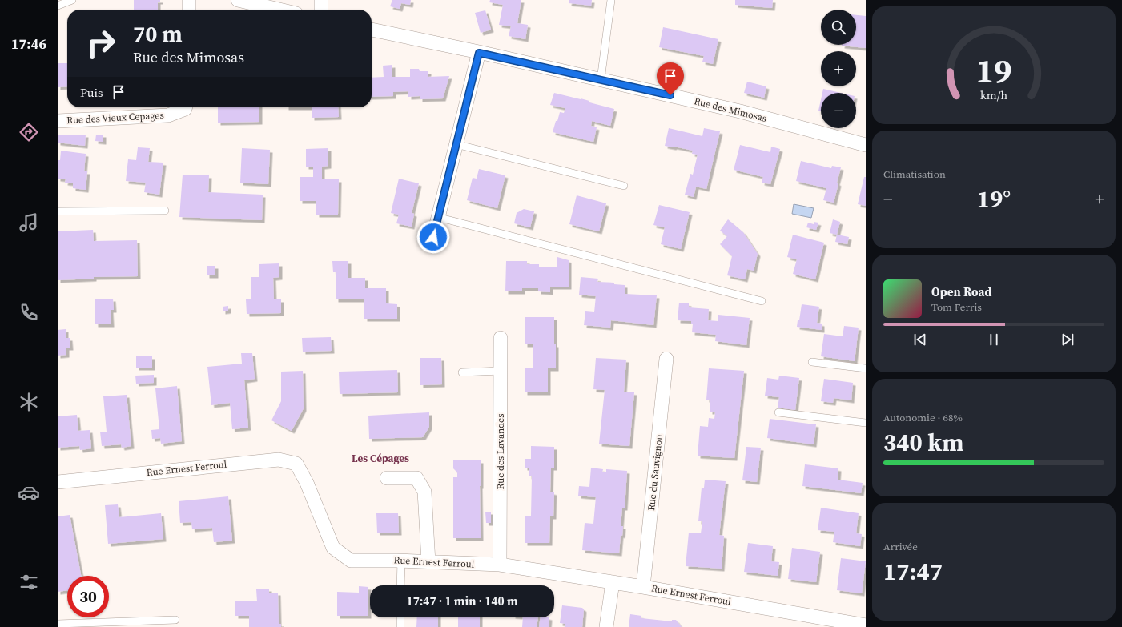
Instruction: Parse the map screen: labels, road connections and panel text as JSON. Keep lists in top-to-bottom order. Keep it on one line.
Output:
{"streets":{"street":["Rue des Mimosas","Rue des Vieux Cepages","Rue des Lavandes","Rue Ernest Ferroul","Rue du Sauvignon"]},"crossings":[["Rue des Lavandes","Rue Ernest Ferroul"],["Rue Ernest Ferroul","Rue du Sauvignon"]],"districts":["Les Cépages"],"page":{"tabs":"17:46","map_buttons":["+","−"],"turn":["70 m","Rue des Mimosas"],"then":"Puis","tile":["Climatisation",["Autonomie · 68%","340 km"],["Arrivée","17:47"]],"heat":["−","19°","+"],"song":["Open Road","Tom Ferris"],"limit":"30","trip":"17:47 · 1 min · 140 m","gauge":["19","km/h"]}}
